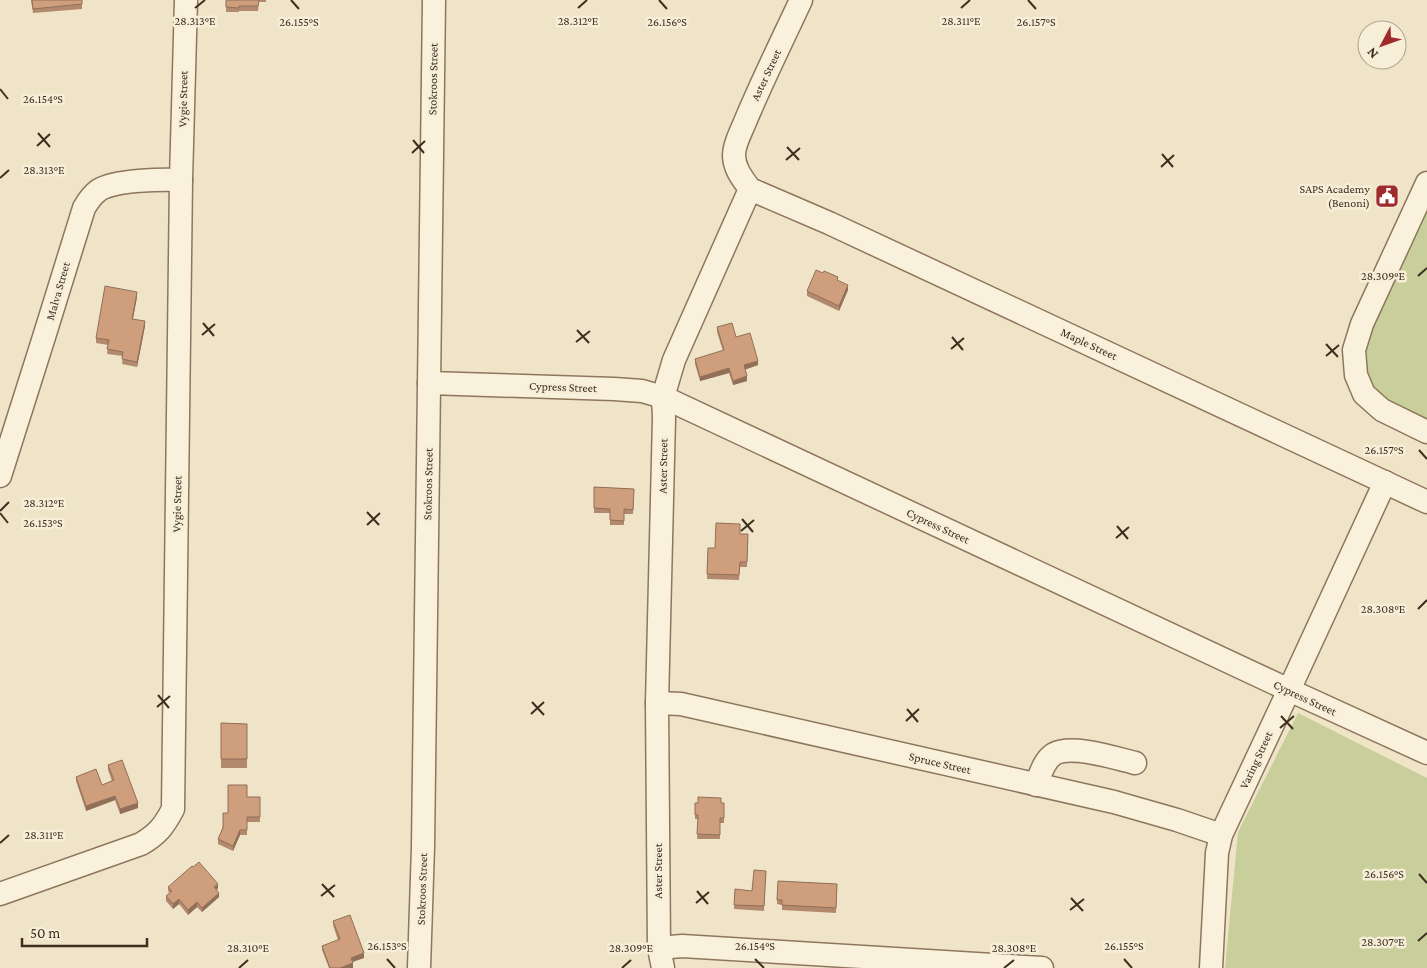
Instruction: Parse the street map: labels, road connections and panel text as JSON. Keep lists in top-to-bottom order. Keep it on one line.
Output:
{"streets":{"street":["Aster Street","Stokroos Street","Vygie Street","Malva Street","Maple Street","Cypress Street","Varing Street","Spruce Street"]},"crossings":[["Aster Street","Maple Street"],["Aster Street","Cypress Street"],["Aster Street","Spruce Street"],["Stokroos Street","Cypress Street"],["Vygie Street","Malva Street"],["Maple Street","Varing Street"],["Cypress Street","Varing Street"],["Varing Street","Spruce Street"]],"places":{"public building":["SAPS Academy (Benoni)"]},"scale_bar":"50 m","north":"bottom left","coordinates":["28.313°E","28.312°E","28.311°E","26.155°S","26.156°S","26.157°S","26.154°S","28.309°E","26.153°S","28.308°E","28.307°E","28.310°E"]}
